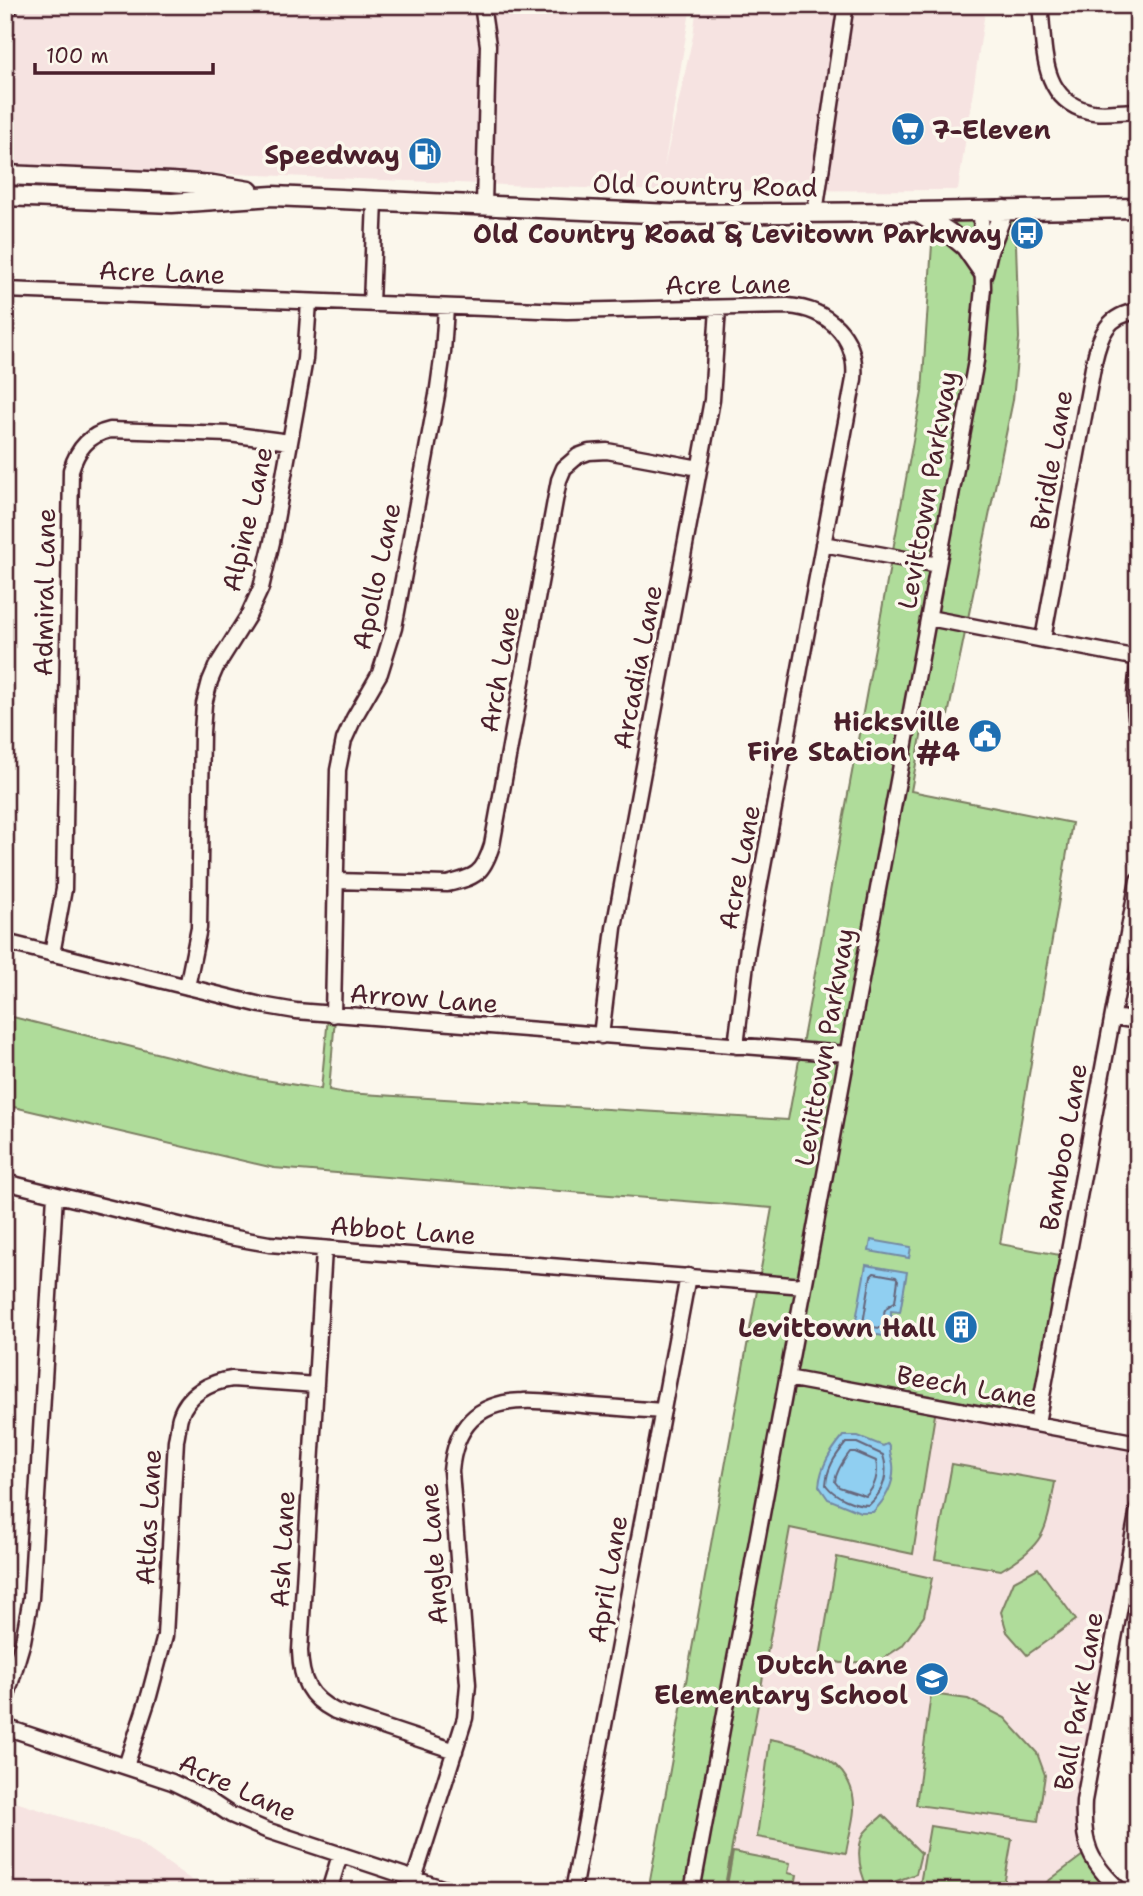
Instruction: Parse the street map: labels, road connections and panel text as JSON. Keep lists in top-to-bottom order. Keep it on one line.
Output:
{"streets":{"main road":["Old Country Road"],"street":["Acre Lane","Bridle Lane","Levittown Parkway","Alpine Lane","Apollo Lane","Admiral Lane","Arcadia Lane","Arch Lane","Arrow Lane","Bamboo Lane","Abbot Lane","Beech Lane","Atlas Lane","Ash Lane","Angle Lane","April Lane","Ball Park Lane"]},"crossings":[["Old Country Road","Levittown Parkway"],["Acre Lane","Alpine Lane"],["Acre Lane","Apollo Lane"],["Acre Lane","Arcadia Lane"],["Acre Lane","Arrow Lane"],["Acre Lane","Atlas Lane"],["Acre Lane","Angle Lane"],["Levittown Parkway","Arrow Lane"],["Levittown Parkway","Abbot Lane"],["Levittown Parkway","Beech Lane"],["Alpine Lane","Admiral Lane"],["Alpine Lane","Arrow Lane"],["Apollo Lane","Arch Lane"],["Apollo Lane","Arrow Lane"],["Admiral Lane","Arrow Lane"],["Arcadia Lane","Arch Lane"],["Arcadia Lane","Arrow Lane"],["Bamboo Lane","Beech Lane"],["Abbot Lane","Ash Lane"],["Abbot Lane","April Lane"],["Atlas Lane","Ash Lane"],["Ash Lane","Angle Lane"],["Angle Lane","April Lane"]],"places":{"supermarket":["7-Eleven"],"fuel station":["Speedway"],"bus stop":["Old Country Road & Levitown Parkway"],"public building":["Hicksville Fire Station #4"],"building":["Levittown Hall"],"school or university":["Dutch Lane Elementary School"]},"scale_bar":"100 m"}
